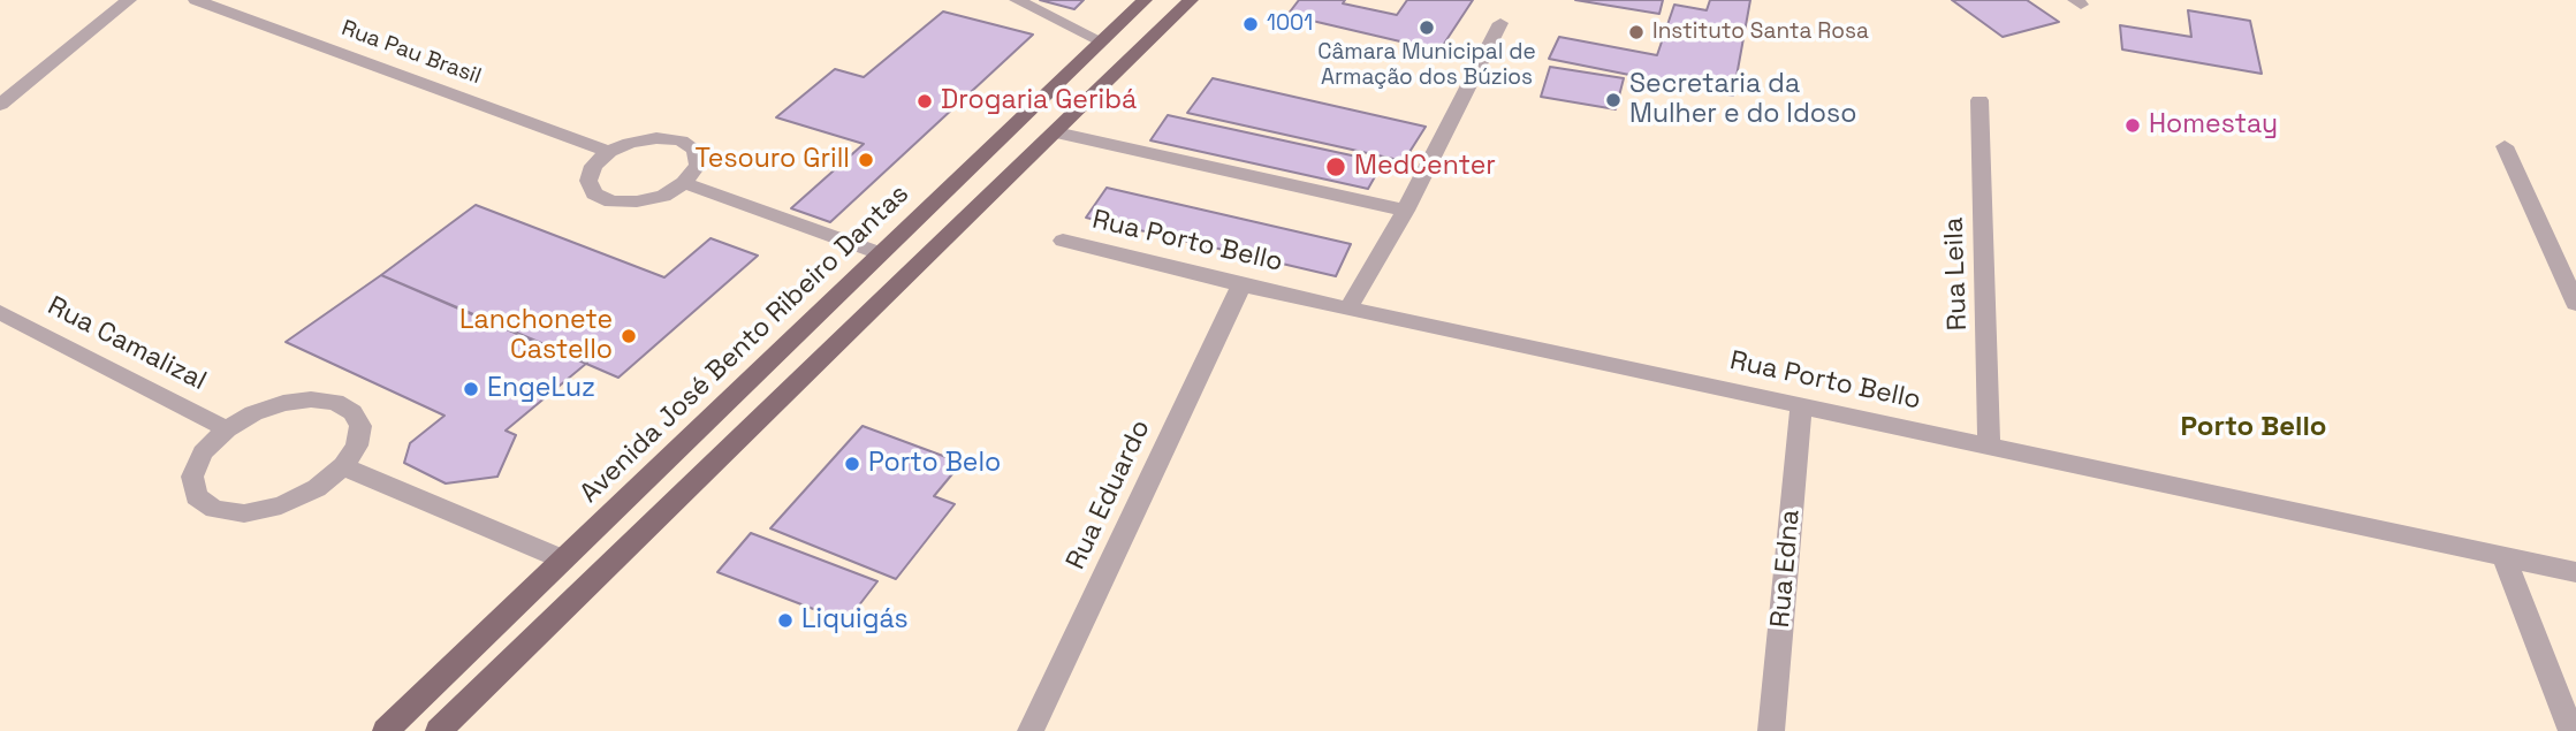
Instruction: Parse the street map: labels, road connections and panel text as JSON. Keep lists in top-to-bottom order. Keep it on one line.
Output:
{"streets":{"main road":["Avenida José Bento Ribeiro Dantas"],"street":["Rua Pau Brasil","Rua Porto Bello","Rua Leila","Rua Camalizal","Rua Eduardo","Rua Edna"]},"crossings":[["Rua Porto Bello","Rua Leila"],["Rua Porto Bello","Rua Eduardo"],["Rua Porto Bello","Rua Edna"]],"districts":["Porto Bello"],"places":["1001","Câmara Municipal de Armação dos Búzios","Instituto Santa Rosa","Secretaria da Mulher e do Idoso","Drogaria Geribá","Homestay","Tesouro Grill","MedCenter","Lanchonete Castello","EngeLuz","Porto Belo","Liquigás"]}
